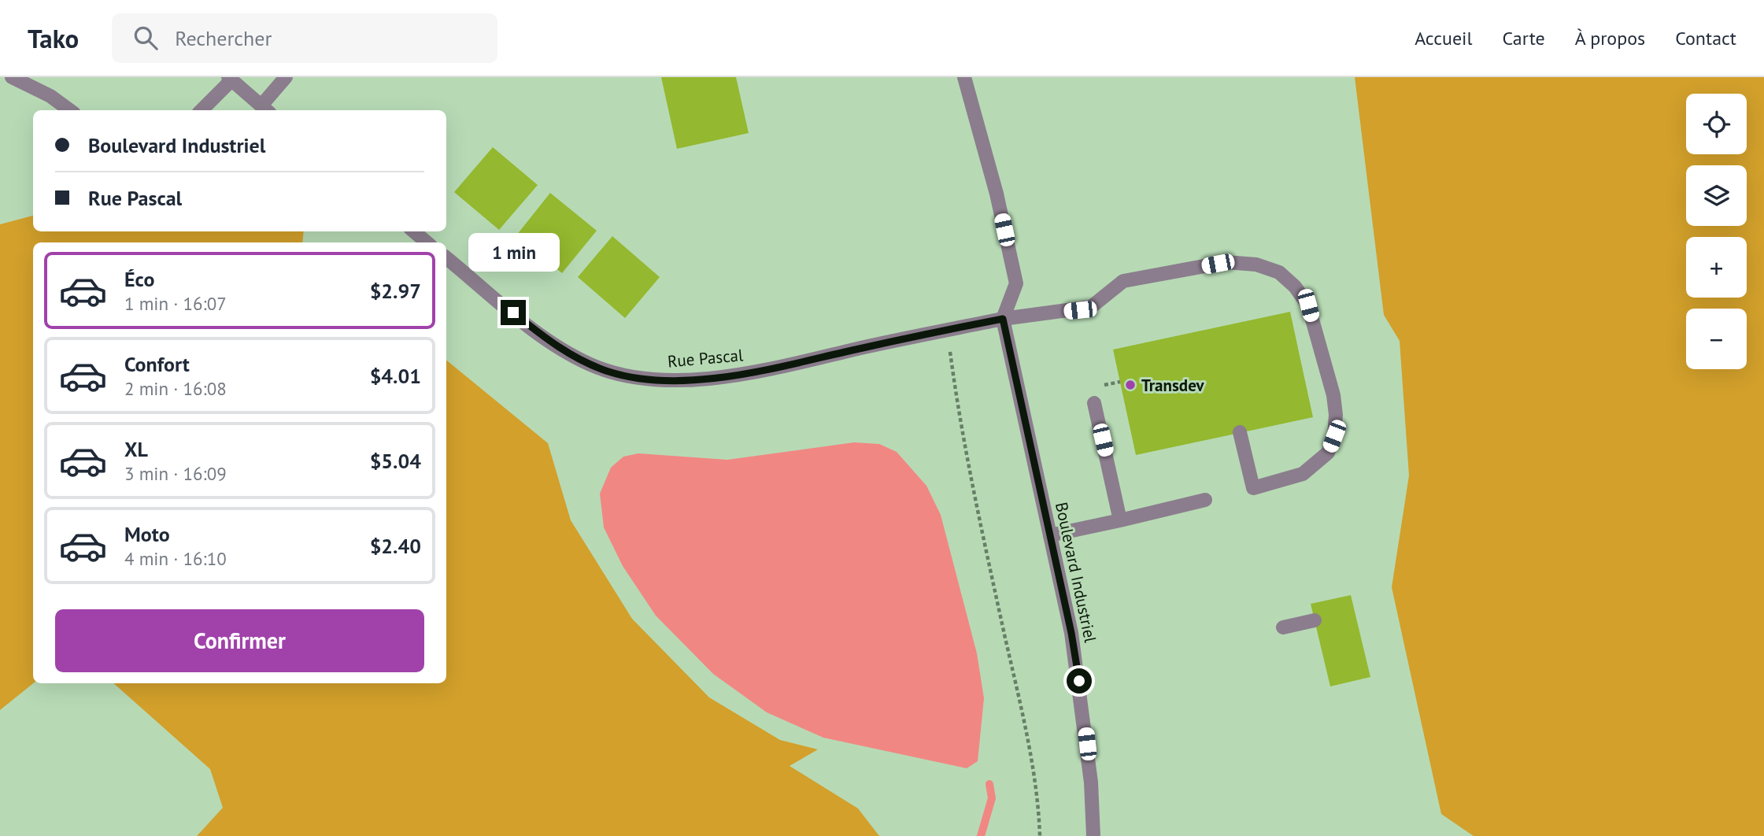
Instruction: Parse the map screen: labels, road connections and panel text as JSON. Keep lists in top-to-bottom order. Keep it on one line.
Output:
{"streets":{"street":["Rue Pascal","Boulevard Industriel"]},"crossings":[["Rue Pascal","Boulevard Industriel"]],"places":["Transdev"],"page":{"header":"Tako","search":"Rechercher","nav":["Accueil","Carte","À propos","Contact"],"map_buttons":["+","−"],"banner":["Boulevard Industriel","Rue Pascal"],"bubble":"1 min","list":[{"name":"Éco","note":"1 min · 16:07","value":"$2.97"},{"name":"Confort","note":"2 min · 16:08","value":"$4.01"},{"name":"XL","note":"3 min · 16:09","value":"$5.04"},{"name":"Moto","note":"4 min · 16:10","value":"$2.40"}],"buttons":"Confirmer"}}
